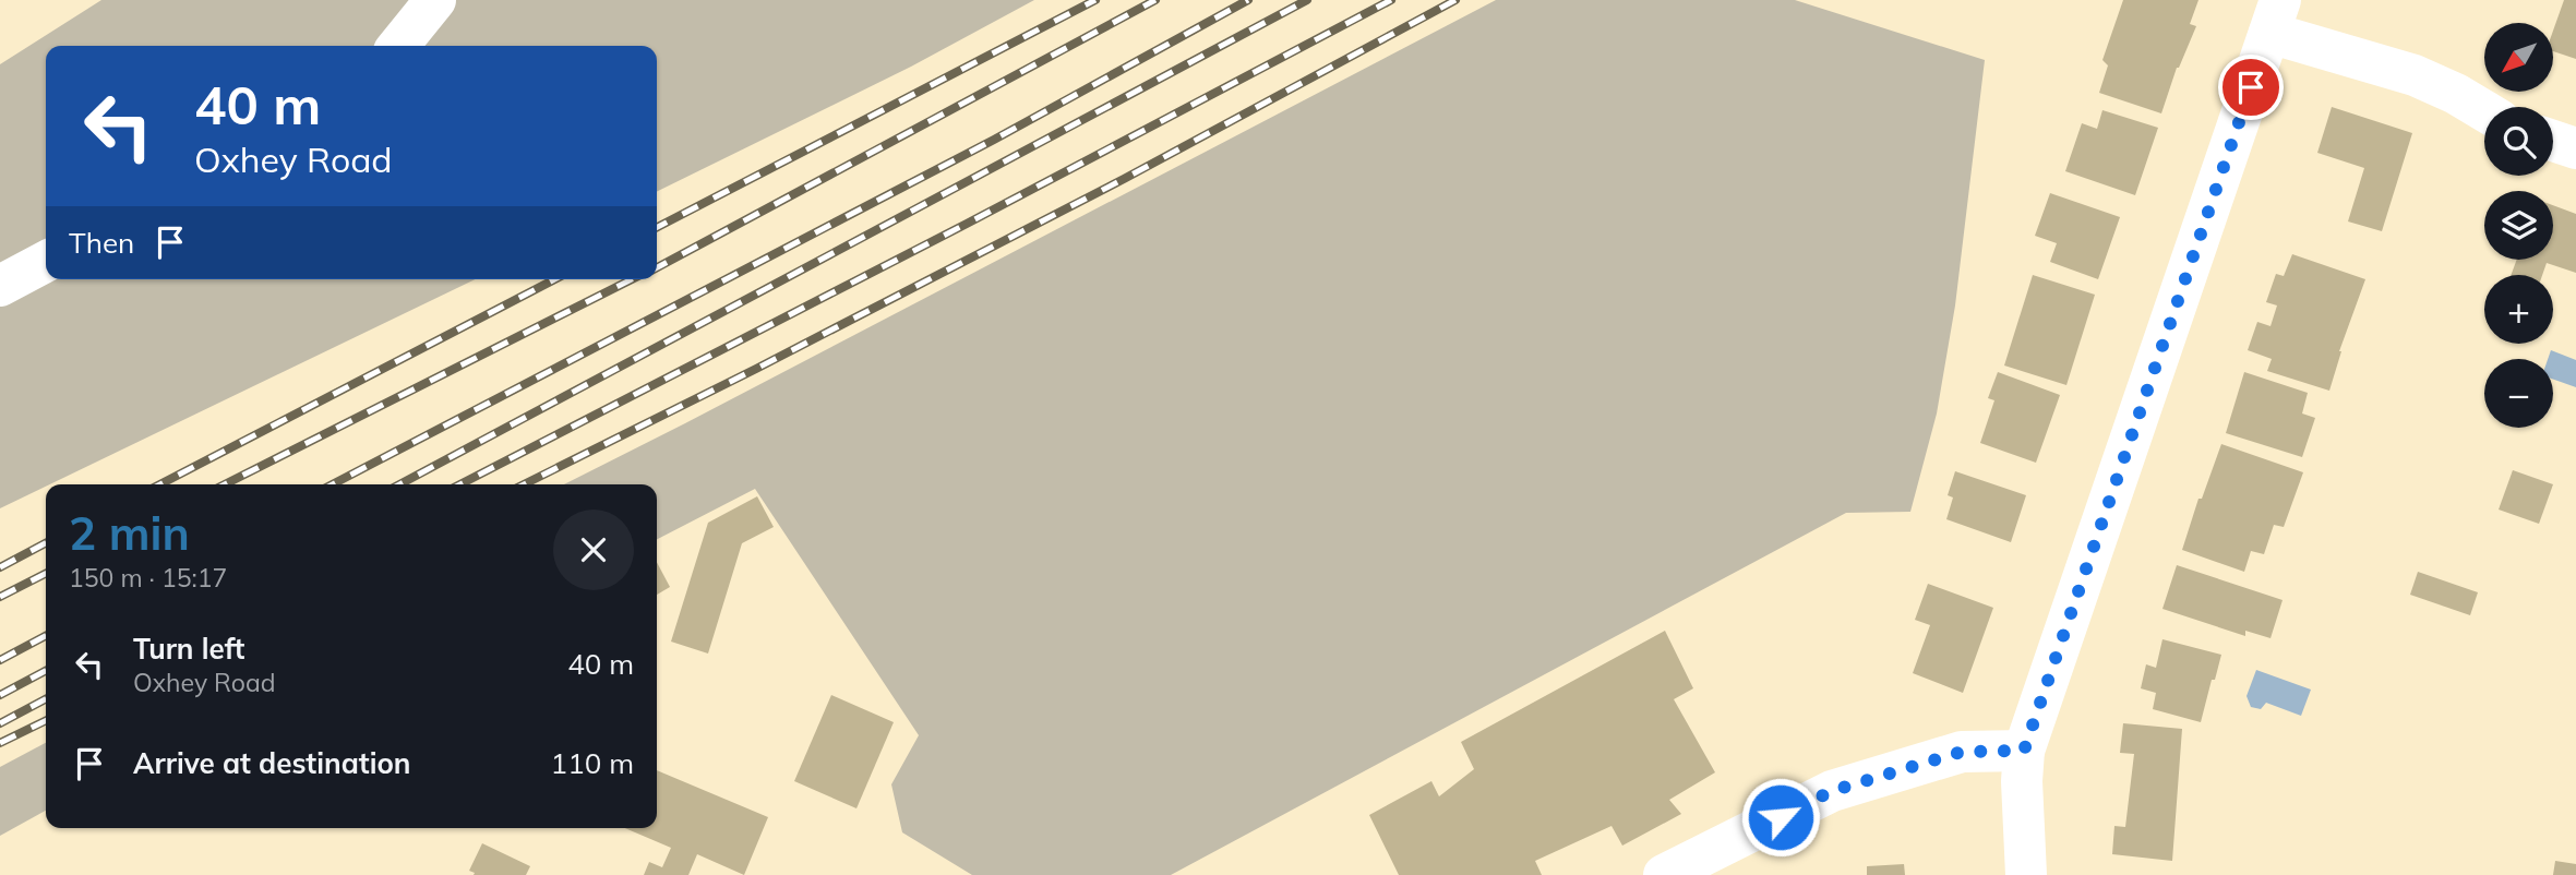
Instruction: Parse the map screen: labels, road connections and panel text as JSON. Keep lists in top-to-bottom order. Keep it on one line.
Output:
{"north":"bottom left","page":{"map_buttons":["+","−"],"turn":["40 m","Oxhey Road"],"then":"Then","heading":["2 min","150 m · 15:17"],"list":[{"name":"Turn left","note":"Oxhey Road","value":"40 m"},{"name":"Arrive at destination","value":"110 m"}]}}
